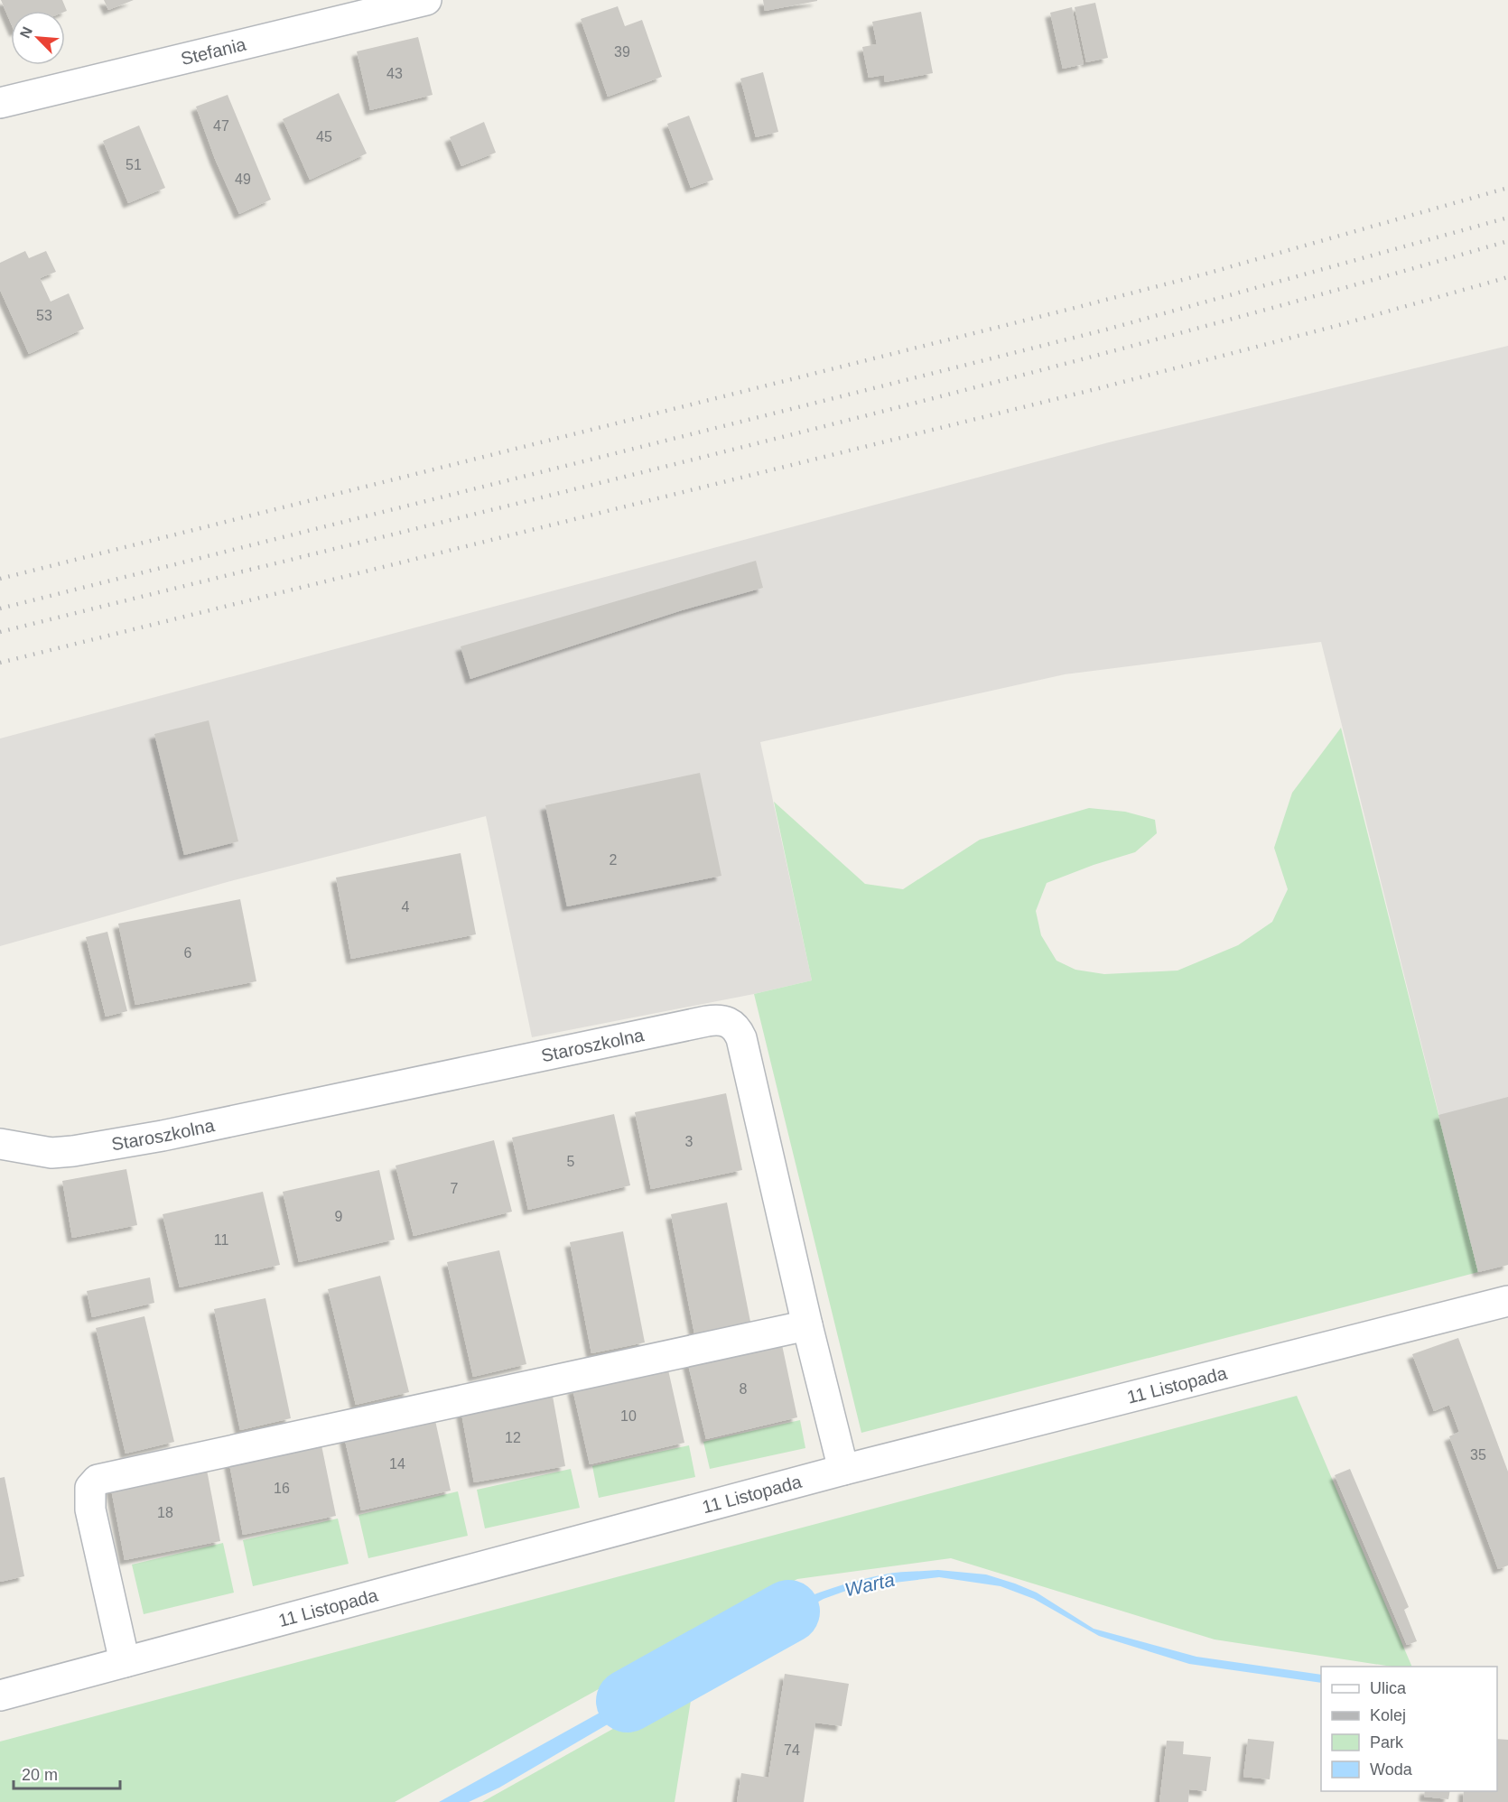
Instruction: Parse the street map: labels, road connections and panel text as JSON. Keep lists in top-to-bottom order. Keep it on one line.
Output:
{"streets":{"street":["Stefania","Staroszkolna","11 Listopada"]},"crossings":[["Staroszkolna","11 Listopada"]],"water":["Warta"],"house_numbers":["39","43","47","45","51","49","53","2","4","6","3","5","7","9","11","8","10","12","35","14","16","18","74"],"legend":["Ulica","Kolej","Park","Woda"],"scale_bar":"20 m","north":"top left"}
